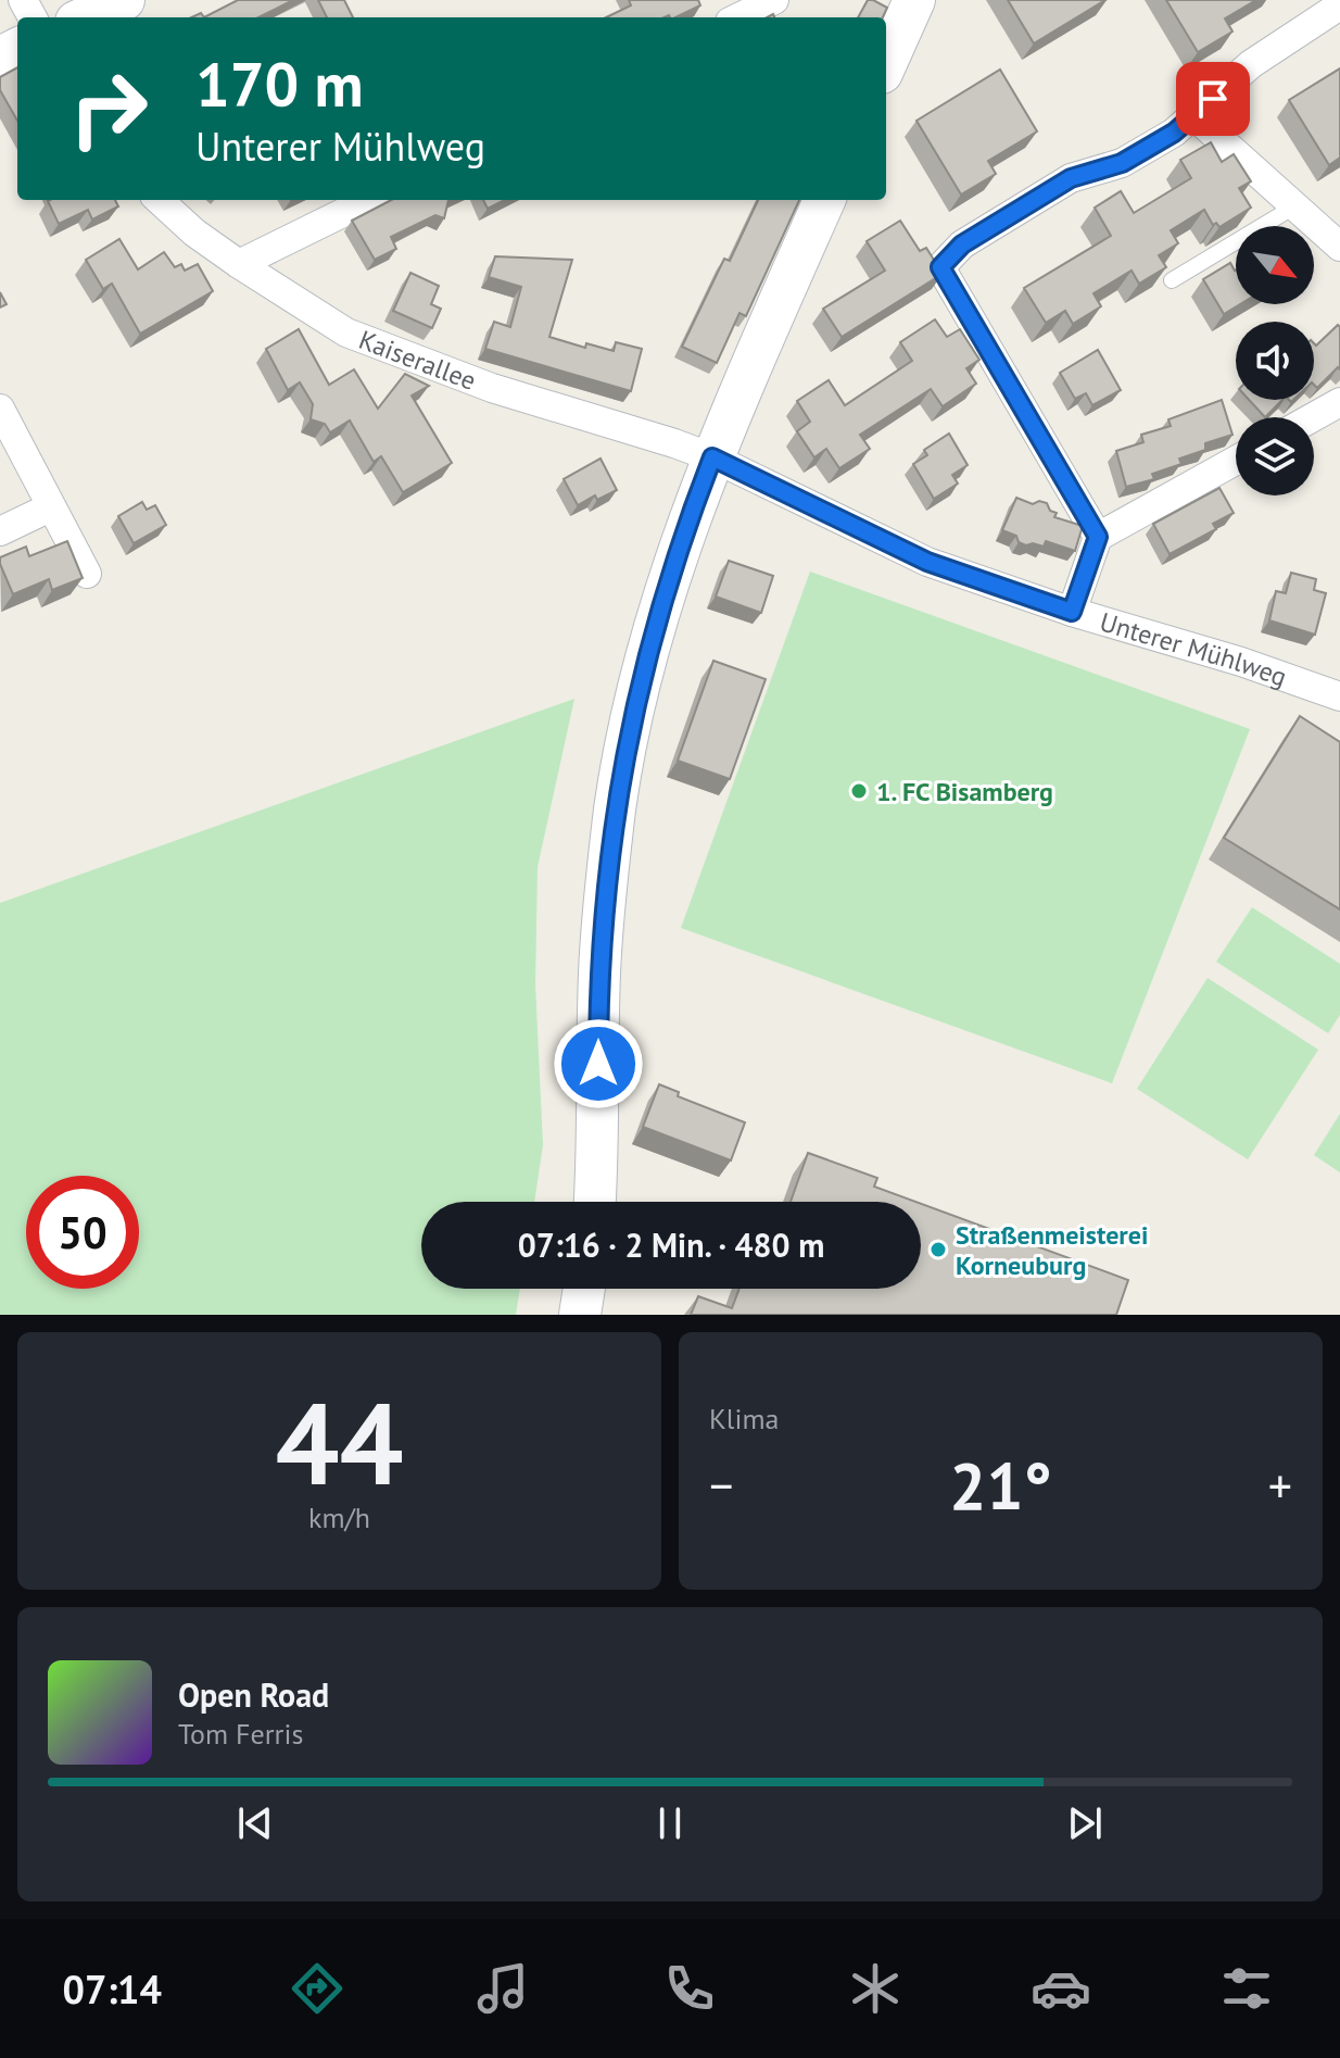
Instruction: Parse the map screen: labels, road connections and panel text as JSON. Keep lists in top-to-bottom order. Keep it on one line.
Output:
{"streets":{"street":["Kaiserallee","Unterer Mühlweg"]},"crossings":[["Kaiserallee","Unterer Mühlweg"]],"places":["1. FC Bisamberg","Straßenmeisterei Korneuburg"],"north":"bottom right","page":{"turn":["170 m","Unterer Mühlweg"],"limit":"50","trip":"07:16 · 2 Min. · 480 m","tile":[["44","km/h"],"Klima"],"heat":["−","21°","+"],"song":["Open Road","Tom Ferris"],"tabs":"07:14"}}
